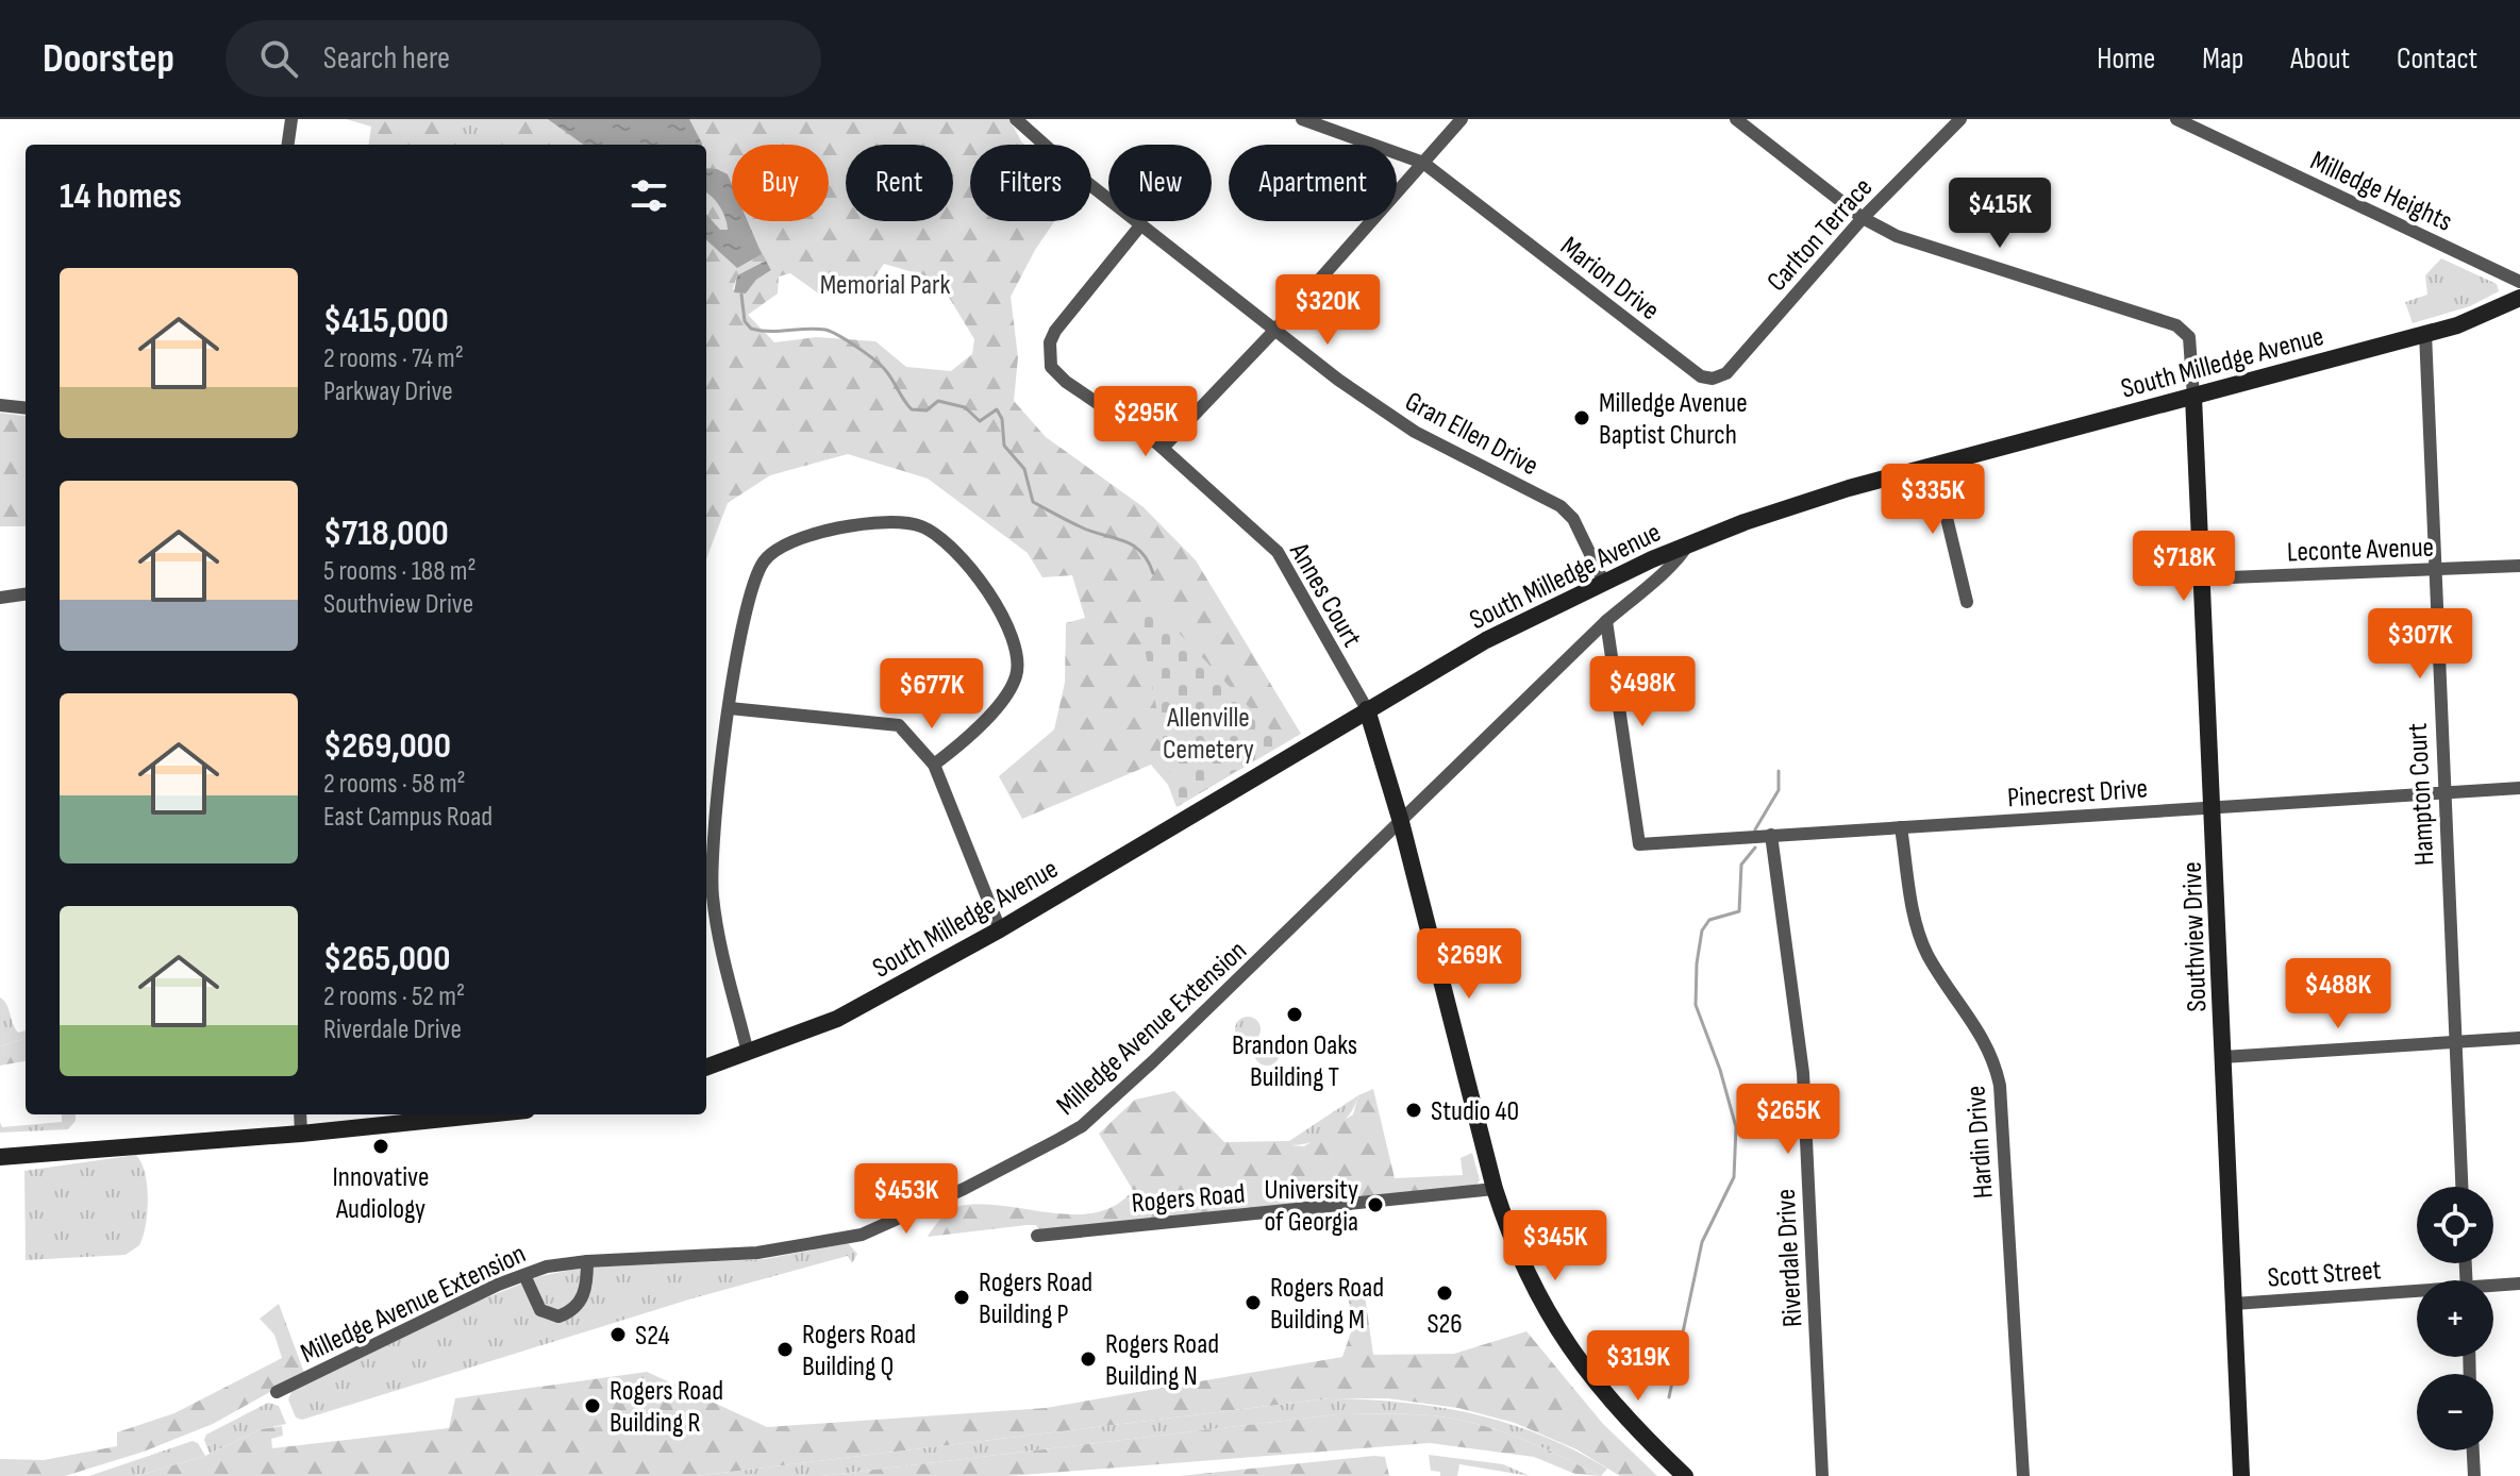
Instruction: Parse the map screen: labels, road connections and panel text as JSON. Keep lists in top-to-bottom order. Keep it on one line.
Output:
{"streets":{"main road":["South Milledge Avenue","Southview Drive"],"street":["Milledge Heights","Carlton Terrace","Marion Drive","Gran Ellen Drive","Leconte Avenue","Annes Court","Pinecrest Drive","Hampton Court","Milledge Avenue Extension","Hardin Drive","Rogers Road","Riverdale Drive","Scott Street"]},"crossings":[["Carlton Terrace","Marion Drive"],["South Milledge Avenue","Gran Ellen Drive"],["South Milledge Avenue","Annes Court"],["South Milledge Avenue","Hampton Court"],["South Milledge Avenue","Southview Drive"],["South Milledge Avenue","Milledge Avenue Extension"],["Gran Ellen Drive","Annes Court"],["Leconte Avenue","Hampton Court"],["Leconte Avenue","Southview Drive"],["Pinecrest Drive","Hampton Court"],["Pinecrest Drive","Southview Drive"],["Pinecrest Drive","Milledge Avenue Extension"],["Pinecrest Drive","Hardin Drive"],["Pinecrest Drive","Riverdale Drive"],["Southview Drive","Scott Street"]],"parks":["Memorial Park","Allenville Cemetery"],"places":["Milledge Avenue Baptist Church","Brandon Oaks Building T","Studio 40","Innovative Audiology","University of Georgia","S26","Rogers Road Building P","Rogers Road Building M","S24","Rogers Road Building Q","Rogers Road Building N","Rogers Road Building R"],"page":{"header":"Doorstep","search":"Search here","nav":["Home","Map","About","Contact"],"chip":["Buy","Rent","Filters","New","Apartment"],"heading":"14 homes","price":["$415K","$320K","$295K","$335K","$718K","$307K","$498K","$677K","$269K","$488K","$265K","$453K","$345K","$319K"],"list":[{"name":"$415,000","note":"2 rooms · 74 m² · Parkway Drive"},{"name":"$718,000","note":"5 rooms · 188 m² · Southview Drive"},{"name":"$269,000","note":"2 rooms · 58 m² · East Campus Road"},{"name":"$265,000","note":"2 rooms · 52 m² · Riverdale Drive"}],"map_buttons":["+","−"]}}
